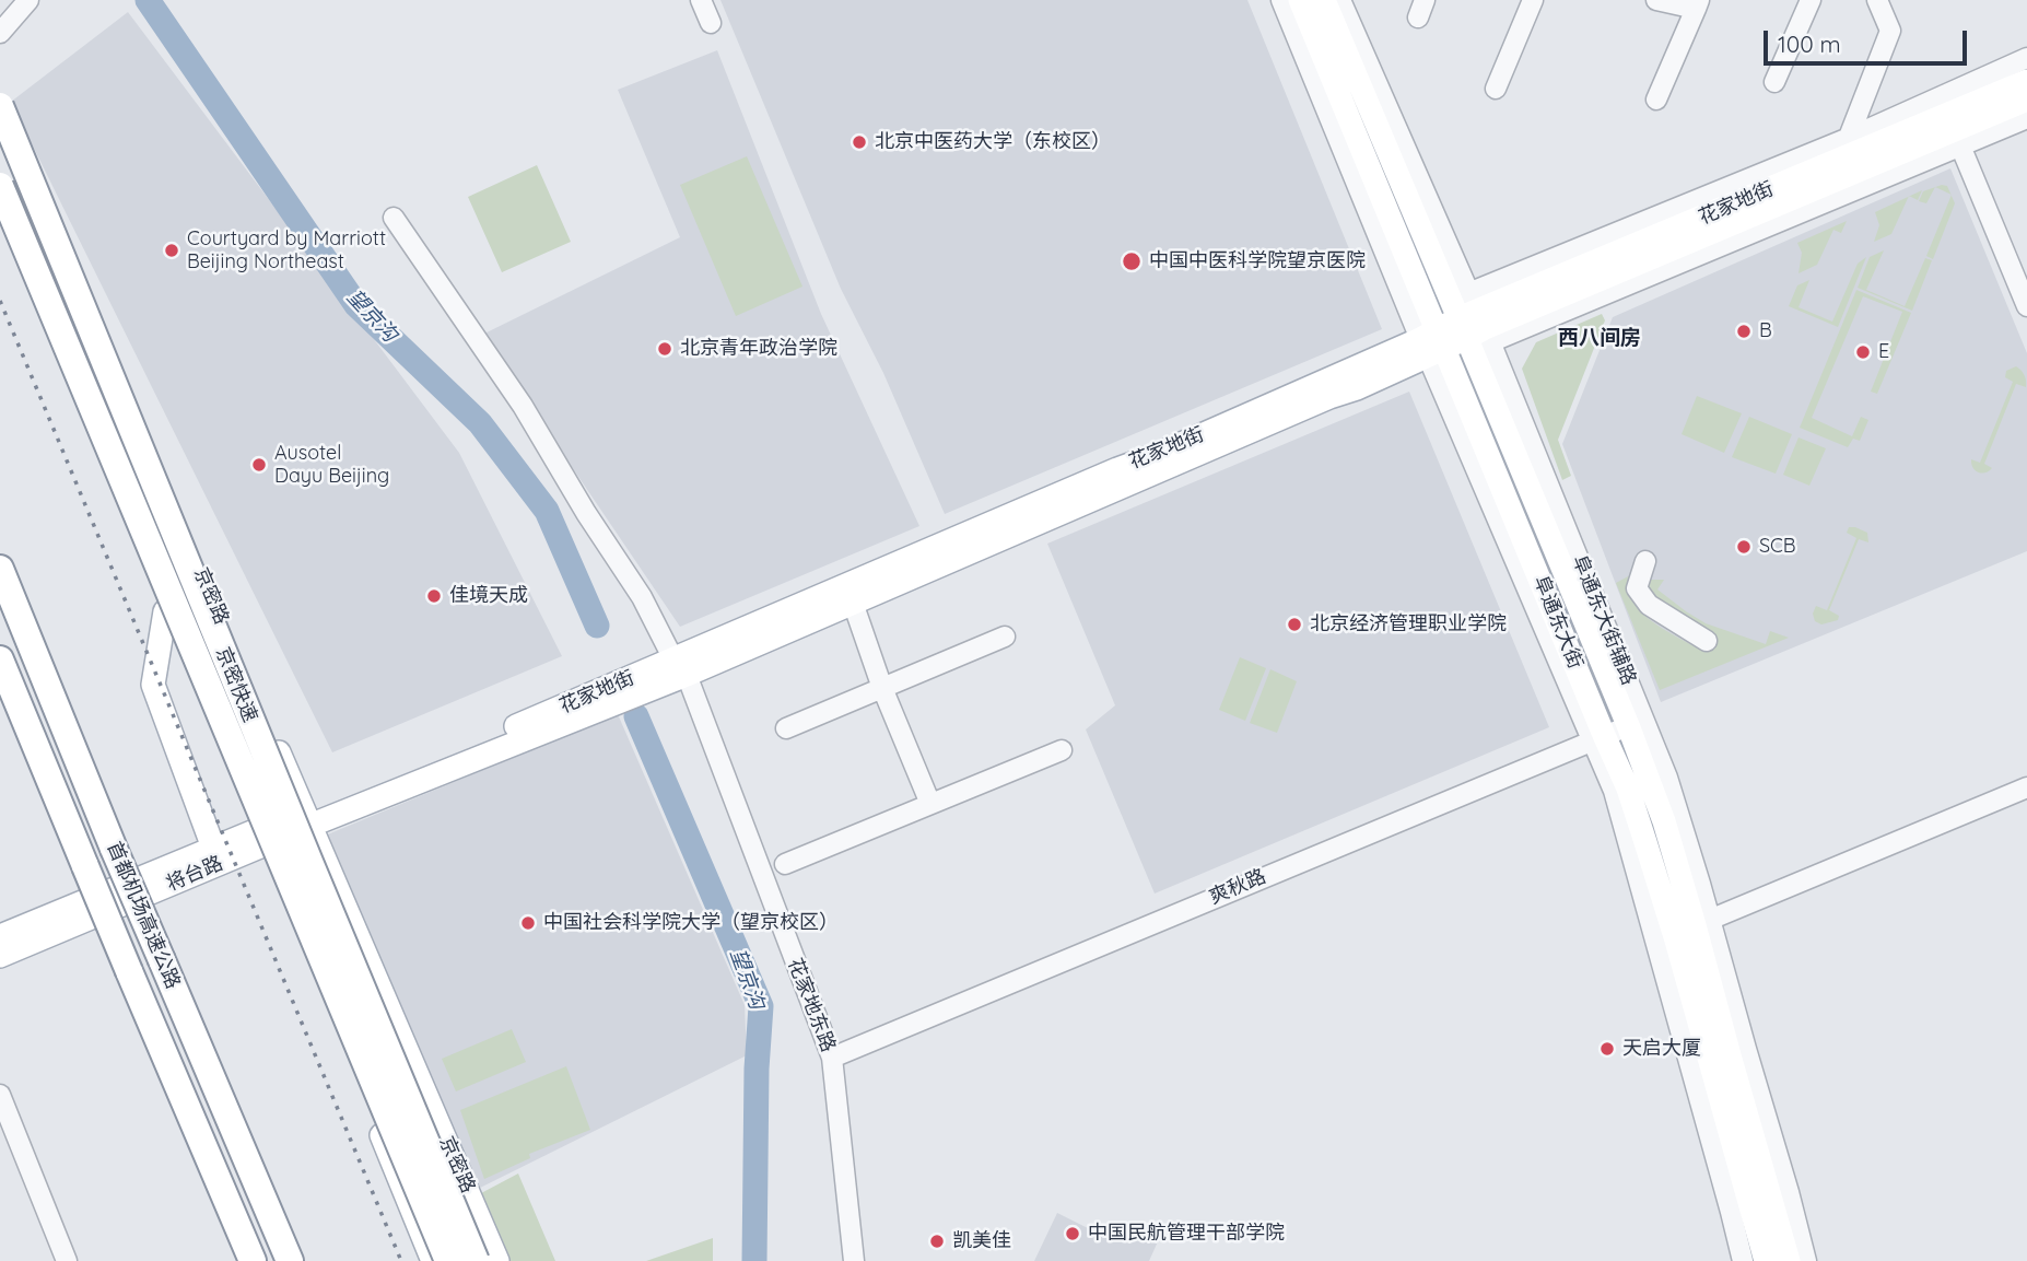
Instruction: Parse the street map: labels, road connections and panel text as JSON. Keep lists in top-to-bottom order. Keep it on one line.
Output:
{"streets":{"highway":["京密快速","首都机场高速公路"],"main road":["花家地街","京密路","阜通东大街","将台路"],"street":["阜通东大街辅路","爽秋路","花家地东路"]},"crossings":[["花家地街","京密路"],["花家地街","阜通东大街辅路"],["花家地街","阜通东大街"],["花家地街","将台路"],["花家地街","花家地东路"],["阜通东大街辅路","阜通东大街"],["阜通东大街辅路","爽秋路"],["阜通东大街","爽秋路"],["爽秋路","花家地东路"]],"districts":["西八间房"],"water":["望京沟"],"places":["北京中医药大学（东校区）","Courtyard by Marriott Beijing Northeast","中国中医科学院望京医院","B","北京青年政治学院","E","Ausotel Dayu Beijing","SCB","佳境天成","北京经济管理职业学院","中国社会科学院大学（望京校区）","天启大厦","中国民航管理干部学院","凯美佳"],"scale_bar":"100 m"}
